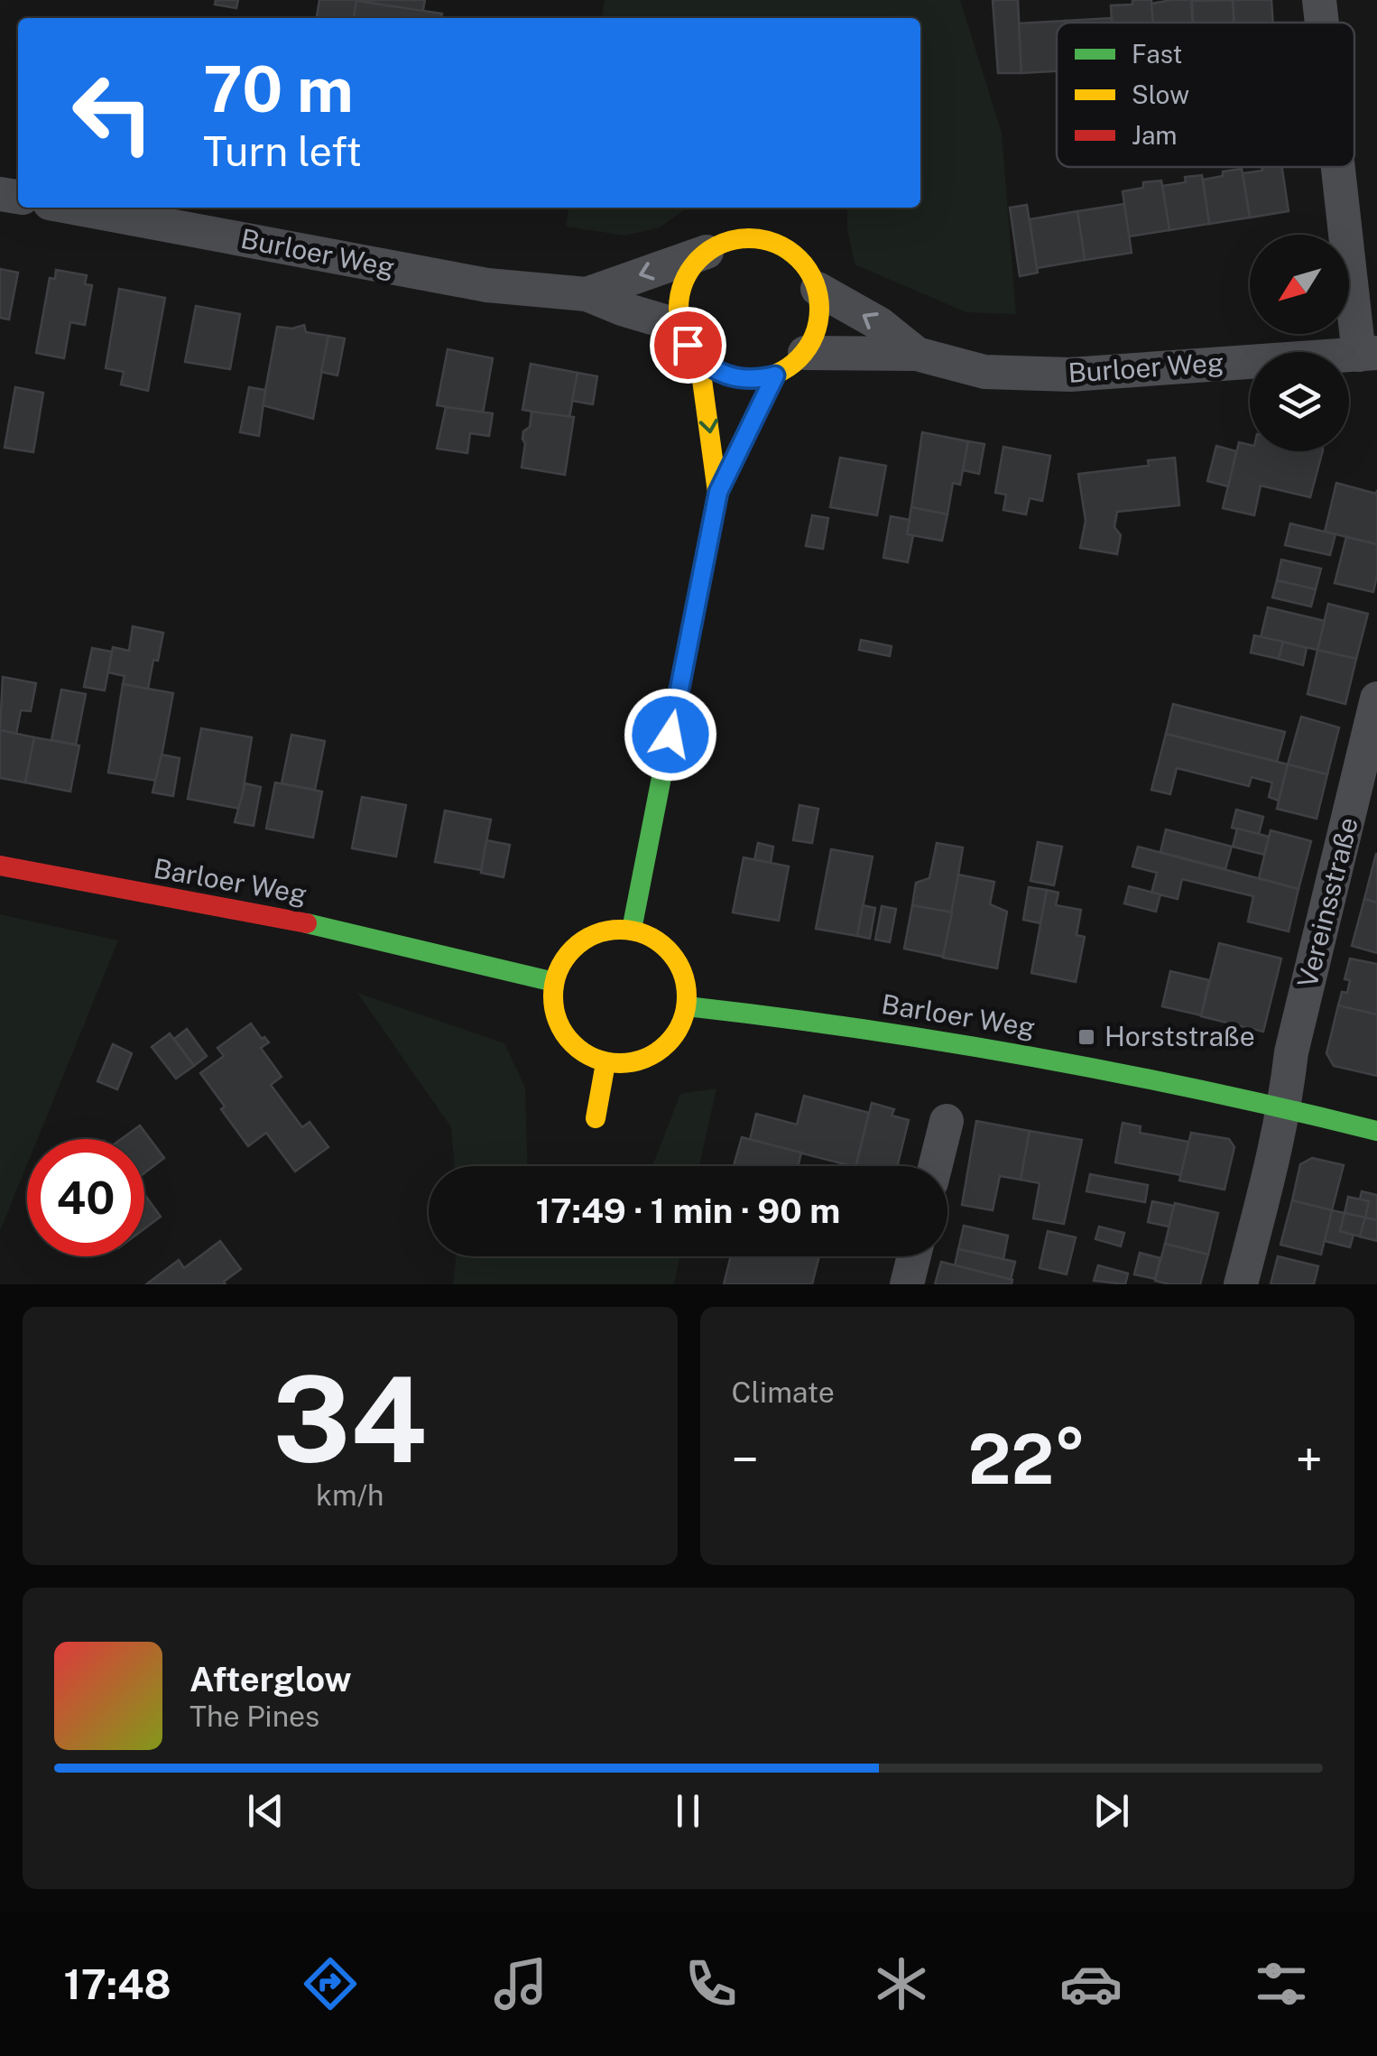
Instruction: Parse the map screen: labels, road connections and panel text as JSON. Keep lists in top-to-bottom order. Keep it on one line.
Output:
{"streets":{"street":["Burloer Weg","Barloer Weg","Vereinsstraße"]},"crossings":[["Barloer Weg","Vereinsstraße"]],"places":{"transit":["Horststraße"]},"legend":["Fast","Slow","Jam"],"north":"bottom left","page":{"turn":["70 m","Turn left"],"limit":"40","trip":"17:49 · 1 min · 90 m","tile":[["34","km/h"],"Climate"],"heat":["−","22°","+"],"song":["Afterglow","The Pines"],"tabs":"17:48"}}
